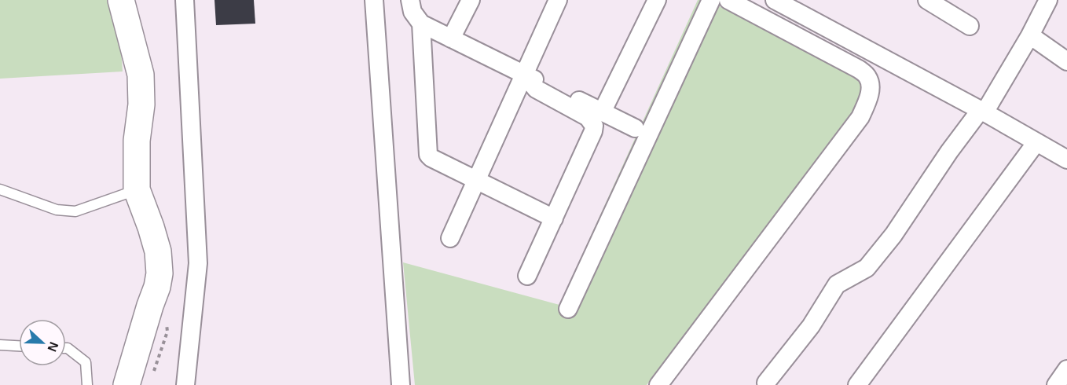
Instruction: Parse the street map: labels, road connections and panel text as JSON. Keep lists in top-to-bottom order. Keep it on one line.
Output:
{"north":"right"}
